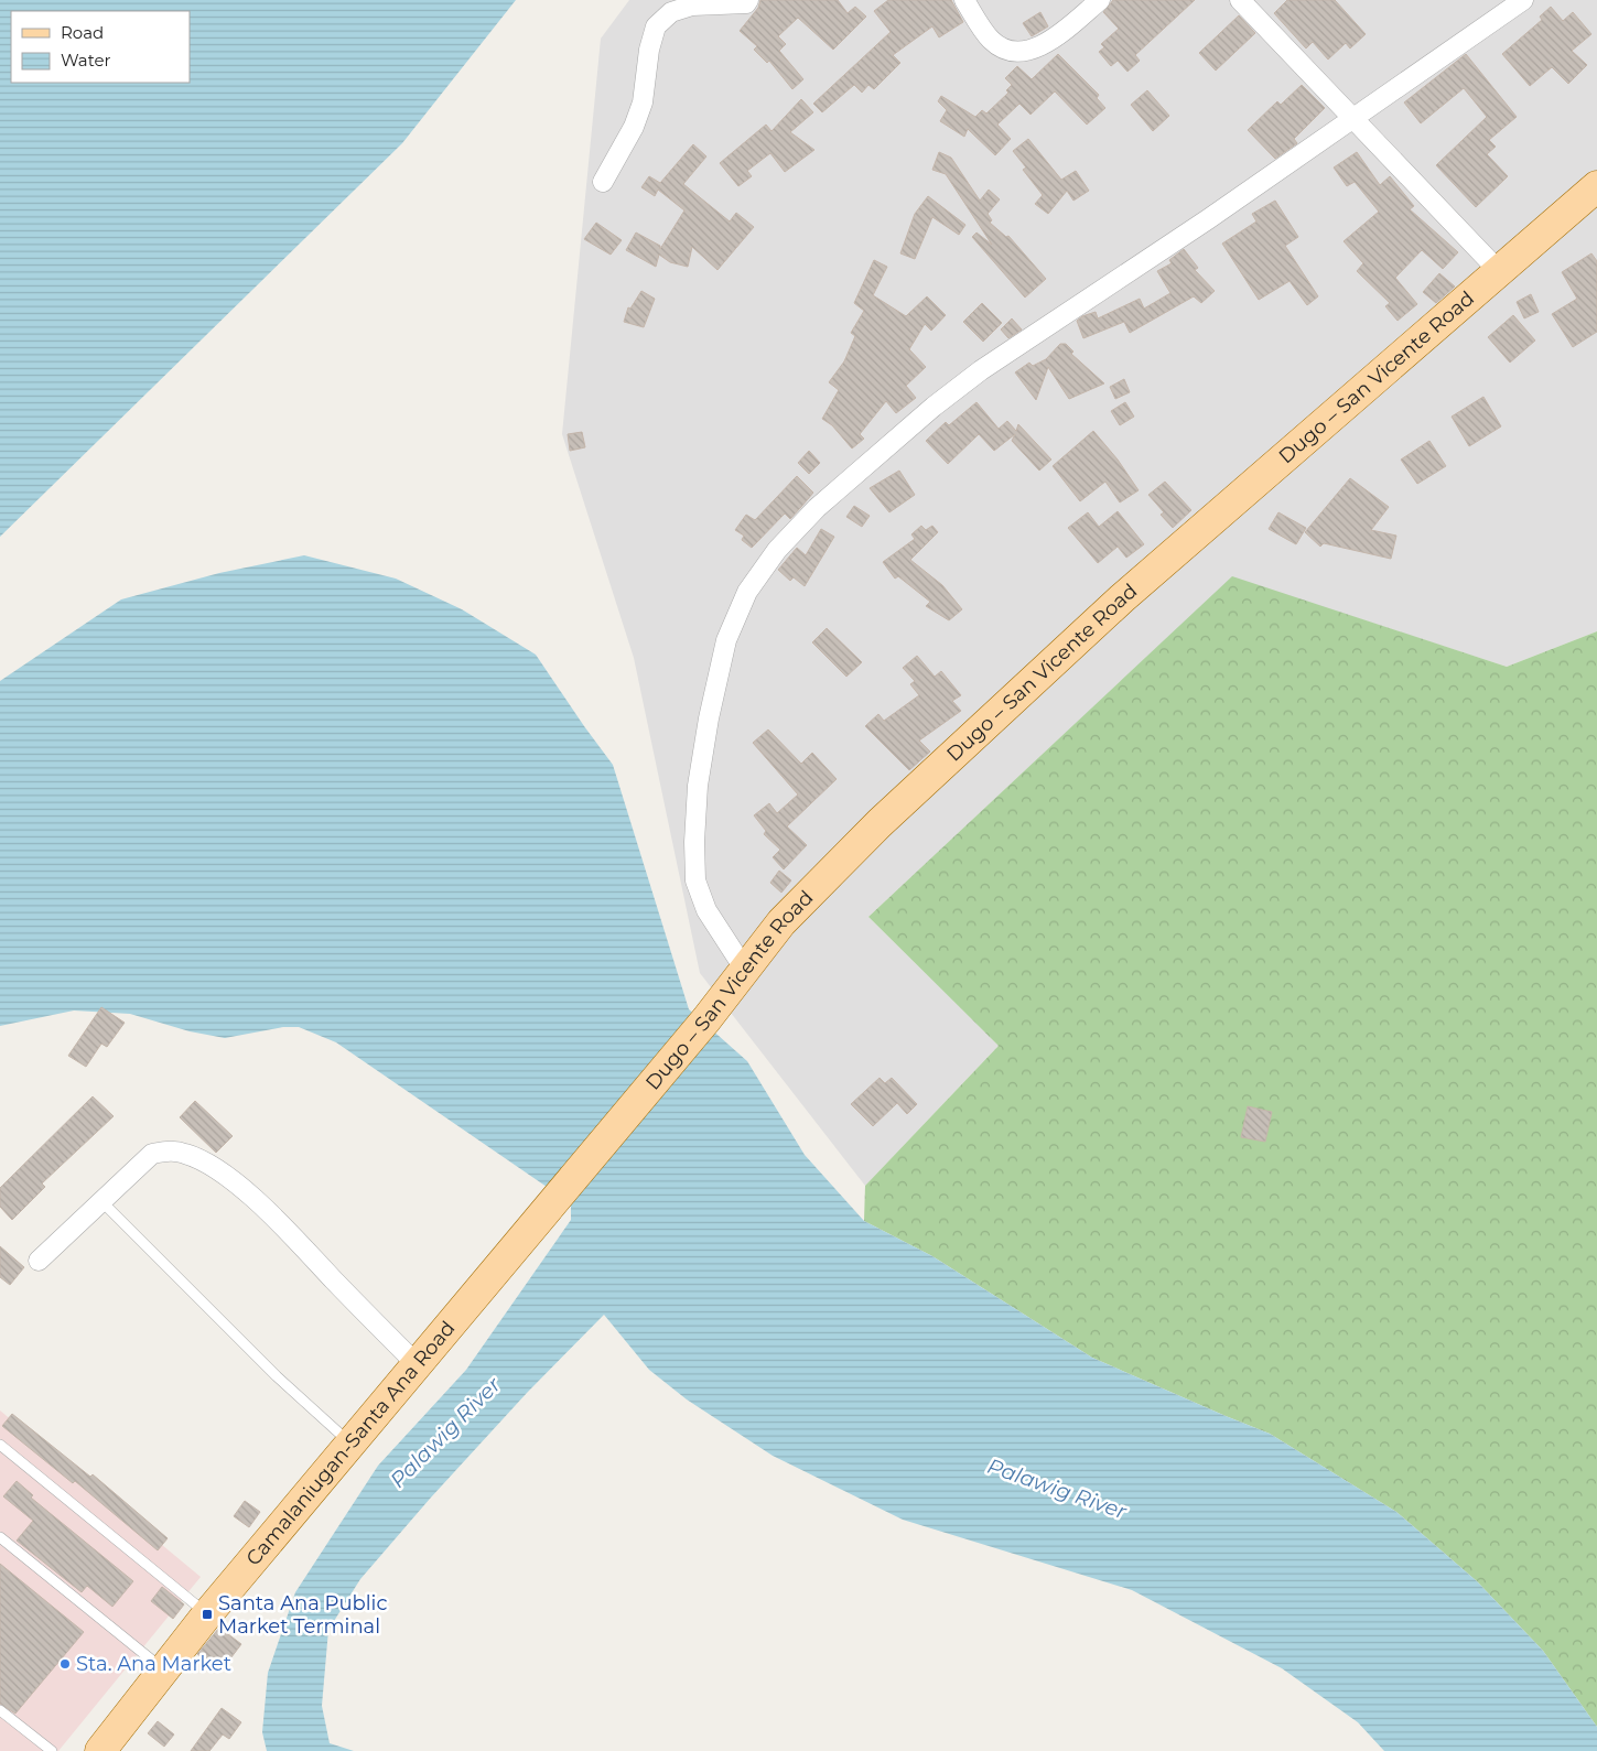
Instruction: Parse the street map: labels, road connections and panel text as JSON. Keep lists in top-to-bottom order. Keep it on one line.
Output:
{"streets":{"main road":["Dugo – San Vicente Road","Camalaniugan-Santa Ana Road"]},"crossings":[["Dugo – San Vicente Road","Camalaniugan-Santa Ana Road"]],"water":["Palawig River"],"places":{"transit":["Santa Ana Public Market Terminal"],"other":["Sta. Ana Market"]},"legend":["Road","Water"]}
